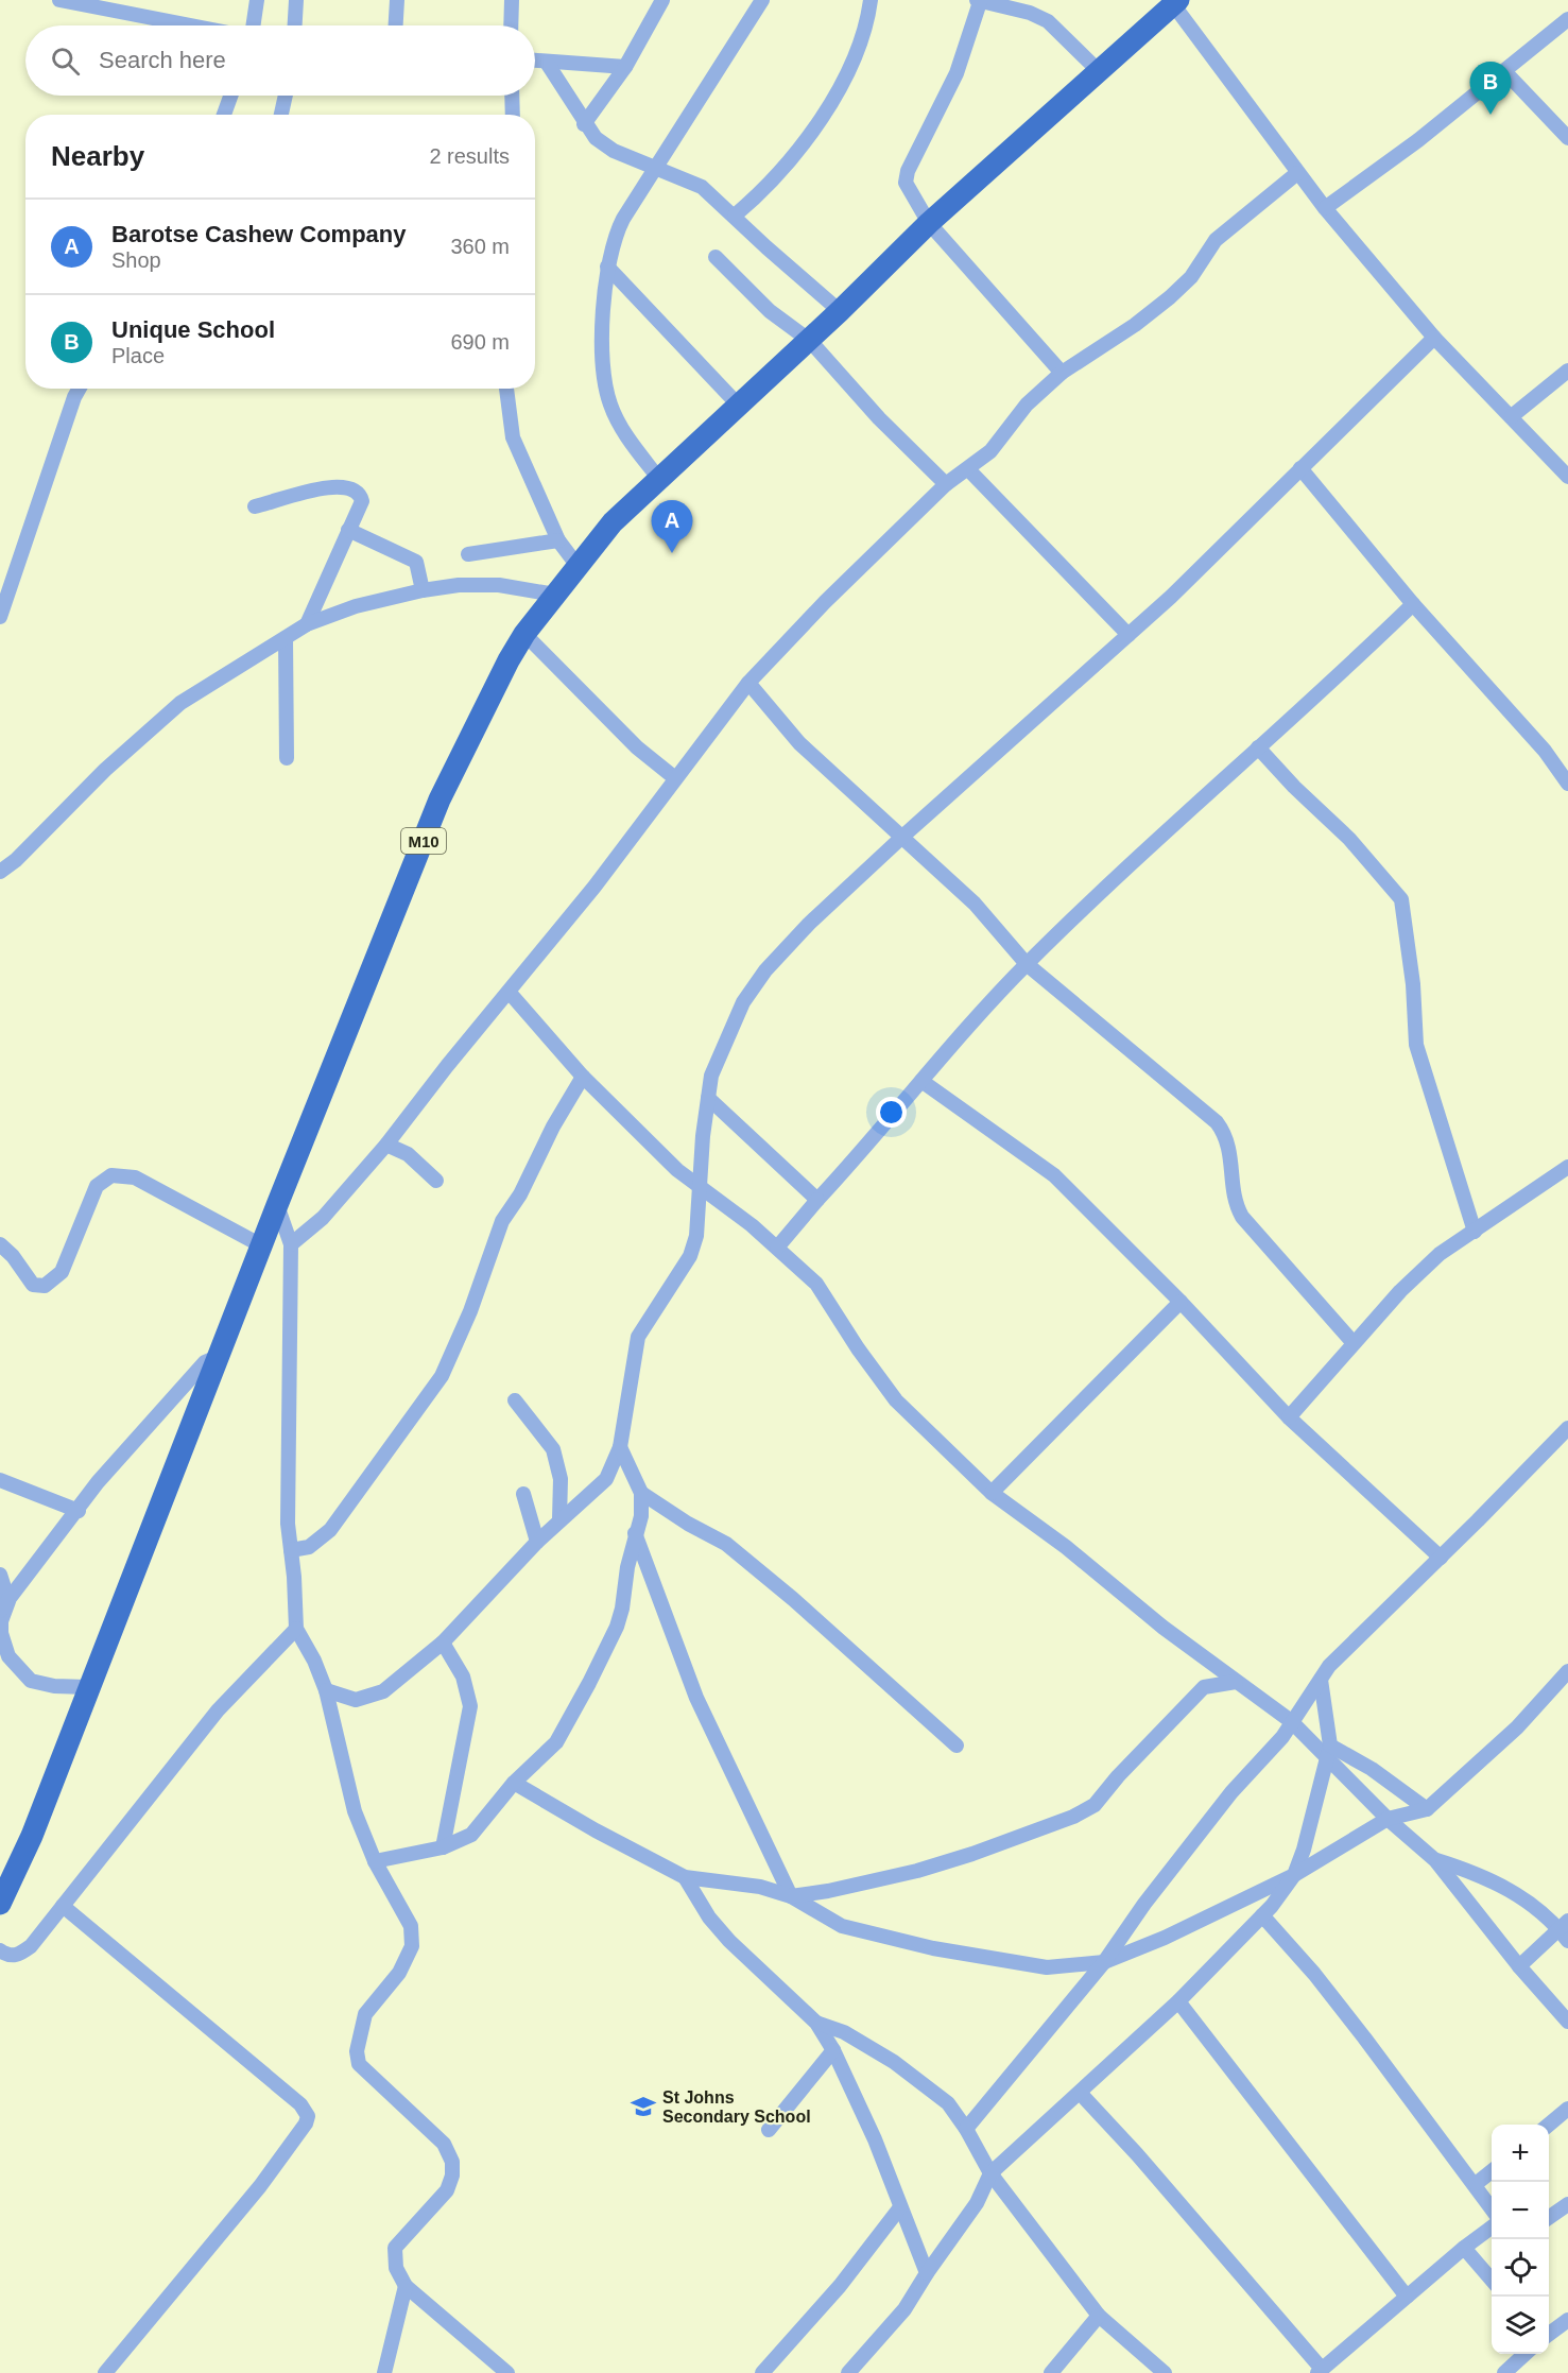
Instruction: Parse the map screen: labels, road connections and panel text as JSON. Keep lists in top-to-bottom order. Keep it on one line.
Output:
{"streets":{"main road":["M10"]},"places":{"school or university":["St Johns Secondary School"]},"page":{"search":"Search here","pins":["B","A"],"heading":["Nearby","2 results"],"list":[{"mark":"A","name":"Barotse Cashew Company","note":"Shop","value":"360 m"},{"mark":"B","name":"Unique School","note":"Place","value":"690 m"}],"map_buttons":["+","−"]}}
